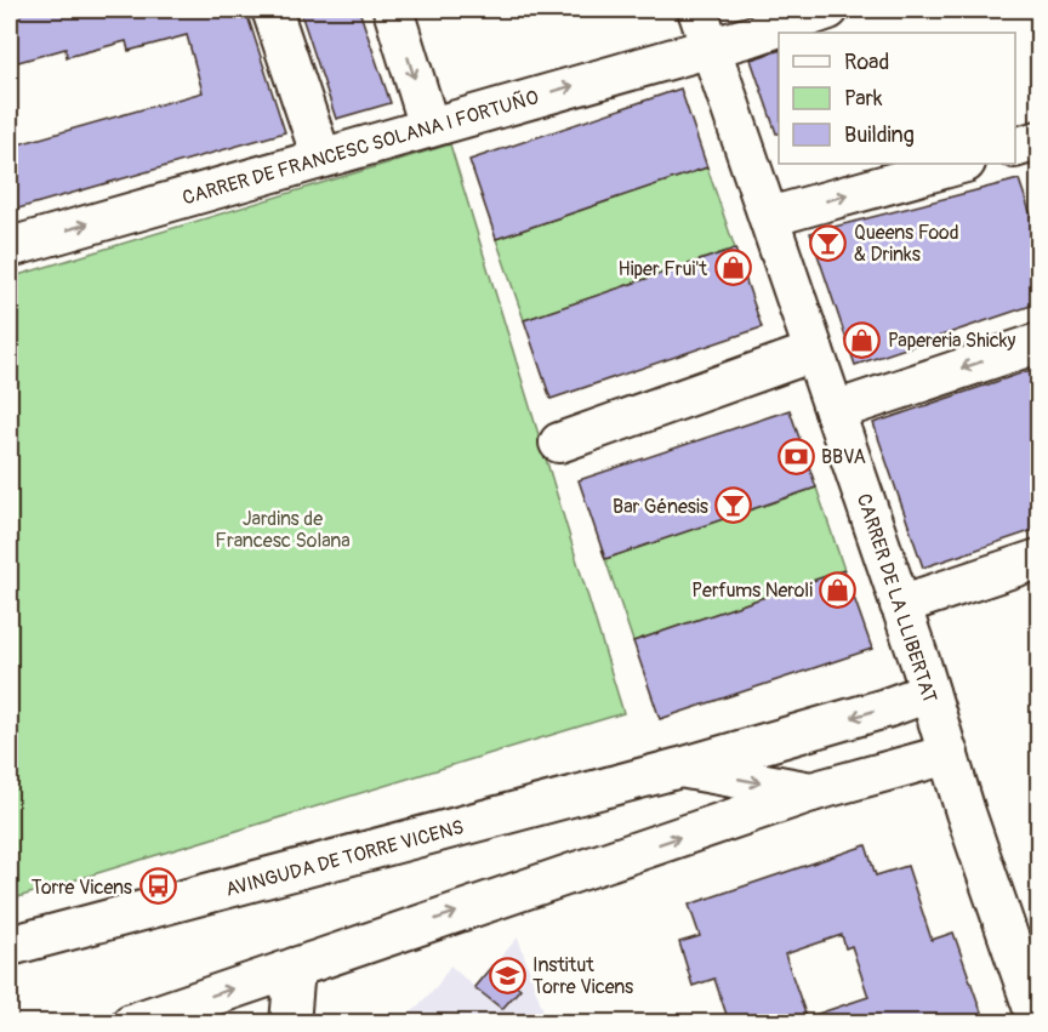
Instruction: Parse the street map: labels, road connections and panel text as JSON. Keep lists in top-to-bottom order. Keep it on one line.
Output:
{"streets":{"street":["CARRER DE FRANCESC SOLANA I FORTUÑO","CARRER DE LA LLIBERTAT","AVINGUDA DE TORRE VICENS"]},"crossings":[["CARRER DE FRANCESC SOLANA I FORTUÑO","CARRER DE LA LLIBERTAT"],["CARRER DE LA LLIBERTAT","AVINGUDA DE TORRE VICENS"]],"parks":["Jardins de Francesc Solana"],"places":{"bar":["Queens Food & Drinks","Bar Génesis"],"shop":["Hiper Frui't","Papereria Shicky","Perfums Neroli"],"bank":["BBVA"],"bus stop":["Torre Vicens"],"school or university":["Institut Torre Vicens"]},"legend":["Road","Park","Building"]}
